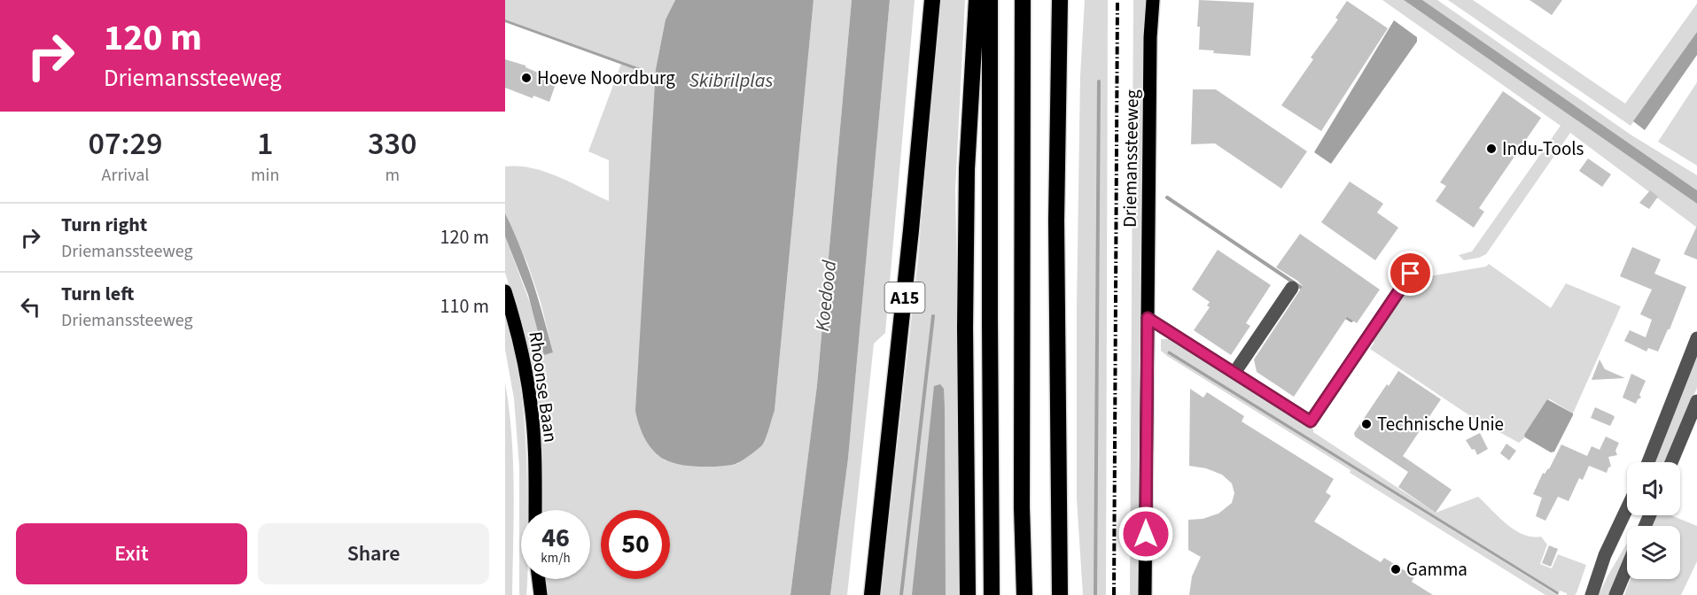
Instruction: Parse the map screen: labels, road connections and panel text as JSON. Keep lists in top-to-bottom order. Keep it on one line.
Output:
{"streets":{"highway":["A15"],"main road":["Driemanssteeweg","Rhoonse Baan"]},"water":["Skibrilplas","Koedood"],"places":["Hoeve Noordburg","Indu-Tools","Technische Unie","Gamma"],"page":{"turn":["120 m","Driemanssteeweg"],"eta":["07:29","Arrival","1","min","330","m"],"list":[{"name":"Turn right","note":"Driemanssteeweg","value":"120 m"},{"name":"Turn left","note":"Driemanssteeweg","value":"110 m"}],"speed":"46 km/h","limit":"50","buttons":["Exit","Share"]}}
